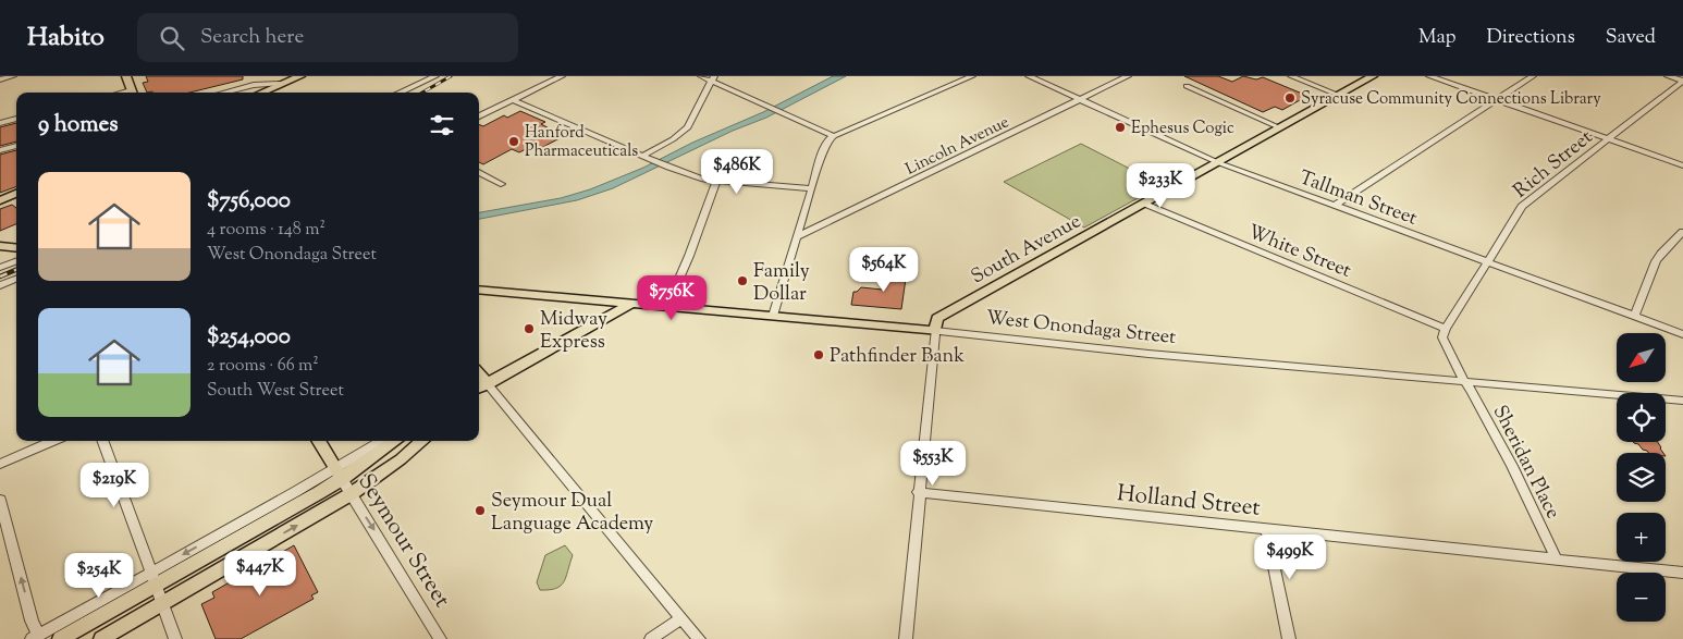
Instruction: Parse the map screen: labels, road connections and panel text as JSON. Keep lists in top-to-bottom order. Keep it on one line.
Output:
{"streets":{"main road":["South Avenue","West Onondaga Street","Seymour Street"],"street":["Lincoln Avenue","Rich Street","Tallman Street","White Street","Sheridan Place","Holland Street"]},"crossings":[["Lincoln Avenue","Tallman Street"],["Rich Street","Tallman Street"],["Rich Street","White Street"],["Tallman Street","South Avenue"],["South Avenue","White Street"],["South Avenue","West Onondaga Street"],["West Onondaga Street","Sheridan Place"],["Sheridan Place","Holland Street"]],"one_way":["Seymour Street"],"places":["Syracuse Community Connections Library","Ephesus Cogic","Hanford Pharmaceuticals","Family Dollar","Midway Express","Pathfinder Bank","Seymour Dual Language Academy"],"north":"bottom left","page":{"header":"Habito","search":"Search here","nav":["Map","Directions","Saved"],"heading":"9 homes","price":["$486K","$233K","$564K","$756K","$553K","$219K","$499K","$447K","$254K"],"list":[{"name":"$756,000","note":"4 rooms · 148 m² · West Onondaga Street"},{"name":"$254,000","note":"2 rooms · 66 m² · South West Street"}],"map_buttons":["+","−"]}}
